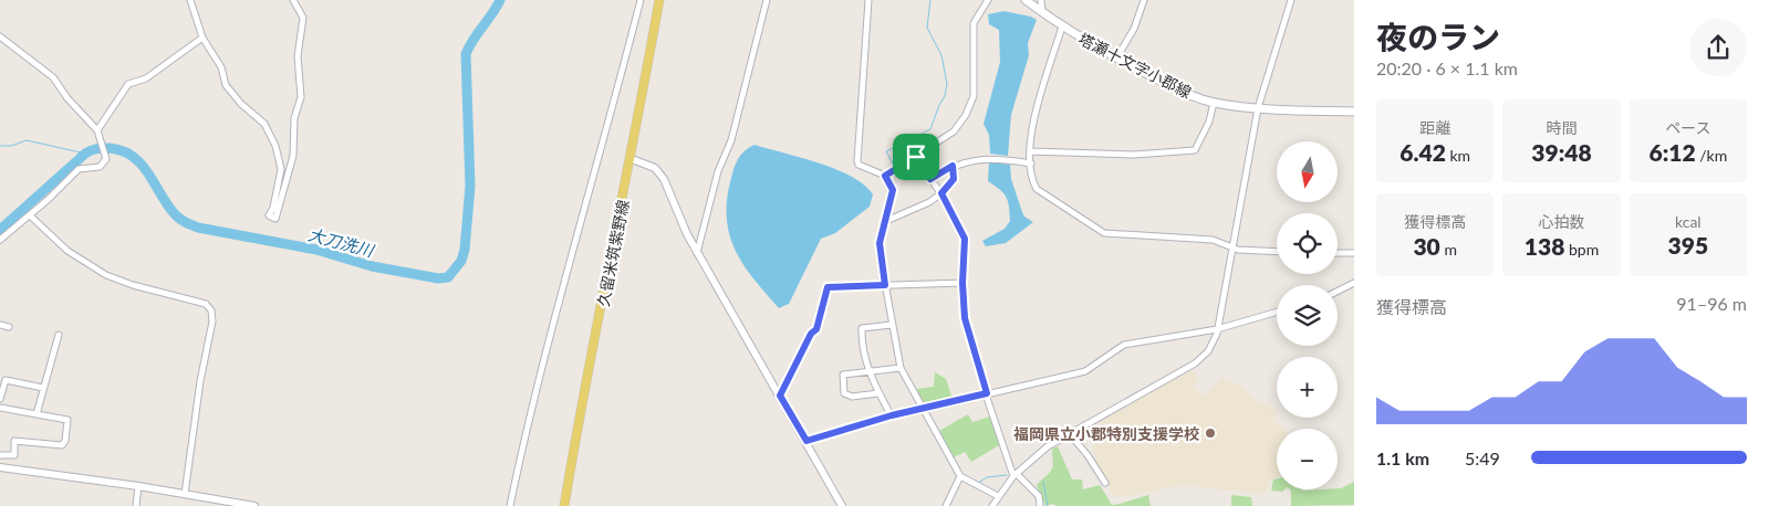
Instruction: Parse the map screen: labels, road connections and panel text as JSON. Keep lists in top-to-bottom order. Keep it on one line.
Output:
{"streets":{"main road":["塔瀬十文字小郡線","久留米筑紫野線"]},"water":["大刀洗川"],"places":["福岡県立小郡特別支援学校"],"north":"bottom","page":{"heading":["夜のラン","20:20 · 6 × 1.1 km"],"stats":[["距離","6.42 km"],["時間","39:48"],["ペース","6:12 /km"],["獲得標高","30 m"],["心拍数","138 bpm"],["kcal","395"]],"map_buttons":["+","−"],"chart":["獲得標高","91–96 m"],"list":[{"name":"1.1 km","note":"5:49"}]}}
